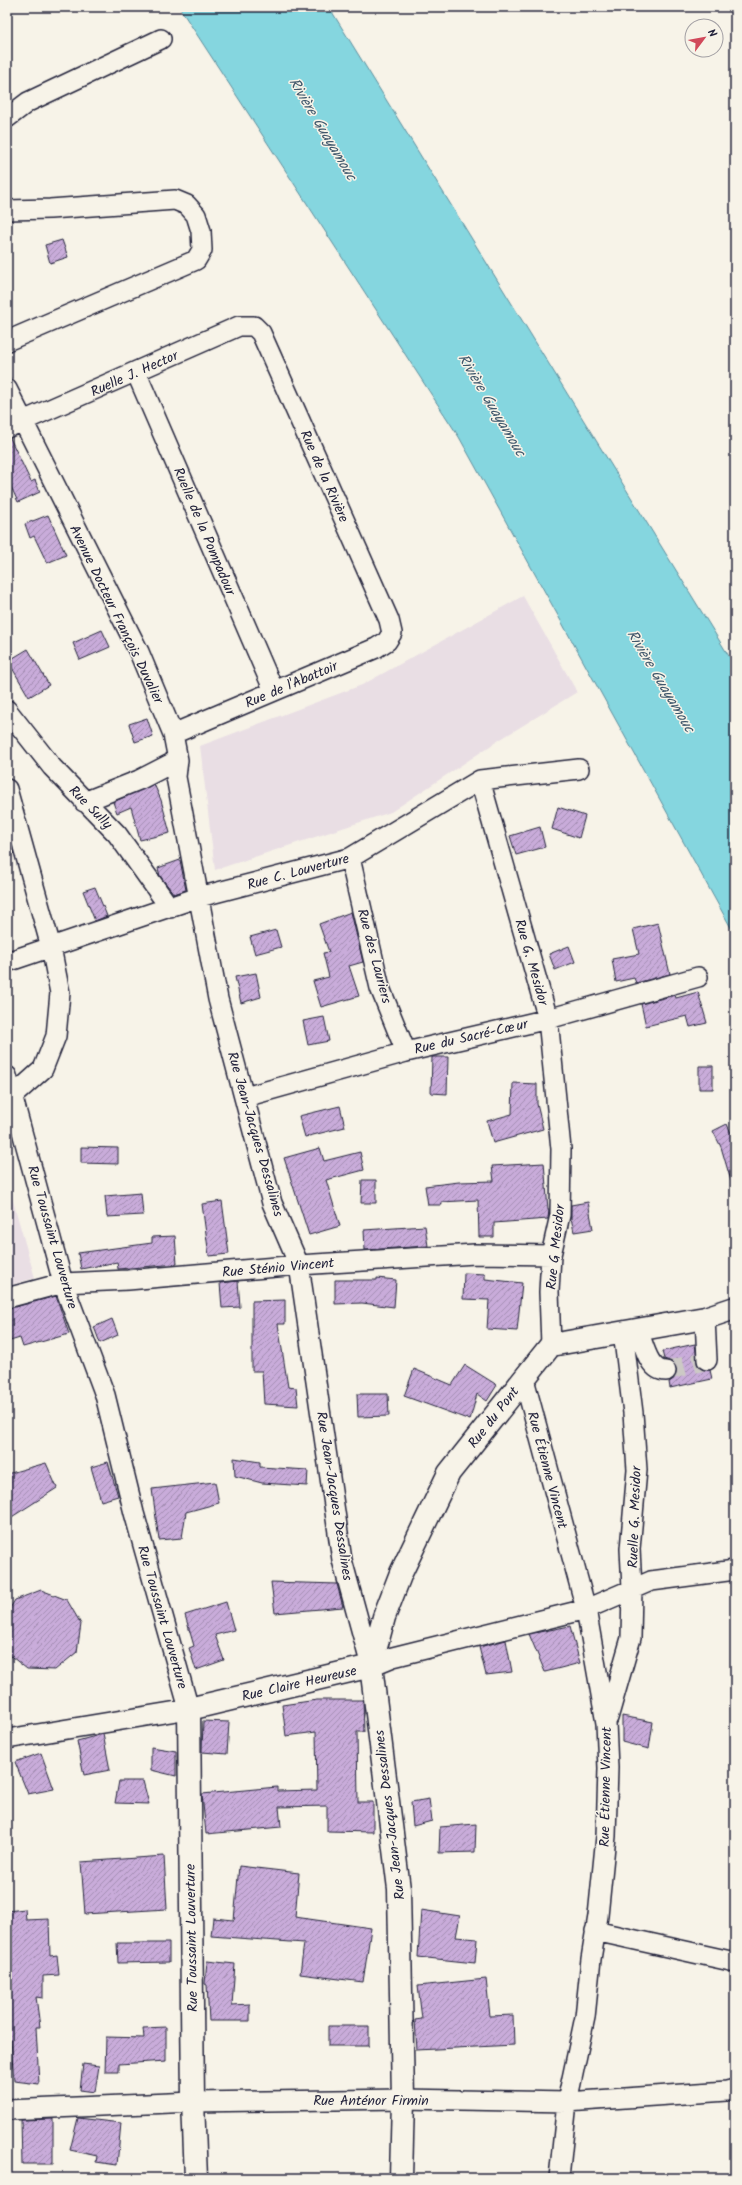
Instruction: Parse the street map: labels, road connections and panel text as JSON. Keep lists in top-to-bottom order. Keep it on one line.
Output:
{"streets":{"main road":["Rue Jean-Jacques Dessalines","Rue Toussaint Louverture","Rue du Pont","Rue Claire Heureuse"],"street":["Ruelle J. Hector","Rue de la Rivière","Ruelle de la Pompadour","Avenue Docteur François Duvalier","Rue de l'Abattoir","Rue Sully","Rue C. Louverture","Rue des Lauriers","Rue G. Mesidor","Rue du Sacré-Cœur","Rue G Mesidor","Rue Sténio Vincent","Rue Étienne Vincent","Ruelle G. Mesidor","Rue Anténor Firmin"]},"crossings":[["Ruelle J. Hector","Rue de la Rivière"],["Ruelle J. Hector","Ruelle de la Pompadour"],["Ruelle J. Hector","Avenue Docteur François Duvalier"],["Rue de la Rivière","Rue de l'Abattoir"],["Ruelle de la Pompadour","Rue de l'Abattoir"],["Avenue Docteur François Duvalier","Rue de l'Abattoir"],["Avenue Docteur François Duvalier","Rue C. Louverture"],["Avenue Docteur François Duvalier","Rue Jean-Jacques Dessalines"],["Rue Sully","Rue C. Louverture"],["Rue C. Louverture","Rue des Lauriers"],["Rue C. Louverture","Rue G. Mesidor"],["Rue C. Louverture","Rue Jean-Jacques Dessalines"],["Rue des Lauriers","Rue du Sacré-Cœur"],["Rue G. Mesidor","Rue du Sacré-Cœur"],["Rue G. Mesidor","Rue G Mesidor"],["Rue du Sacré-Cœur","Rue Jean-Jacques Dessalines"],["Rue Jean-Jacques Dessalines","Rue Sténio Vincent"],["Rue Jean-Jacques Dessalines","Rue du Pont"],["Rue Jean-Jacques Dessalines","Rue Claire Heureuse"],["Rue Jean-Jacques Dessalines","Rue Anténor Firmin"],["Rue Toussaint Louverture","Rue Sténio Vincent"],["Rue Toussaint Louverture","Rue Claire Heureuse"],["Rue Toussaint Louverture","Rue Anténor Firmin"],["Rue G Mesidor","Rue Sténio Vincent"],["Rue G Mesidor","Rue du Pont"],["Rue du Pont","Rue Étienne Vincent"],["Rue du Pont","Rue Claire Heureuse"],["Rue Étienne Vincent","Ruelle G. Mesidor"],["Rue Étienne Vincent","Rue Claire Heureuse"],["Rue Étienne Vincent","Rue Anténor Firmin"],["Ruelle G. Mesidor","Rue Claire Heureuse"]],"water":["Rivière Guayamouc"],"north":"top right"}
